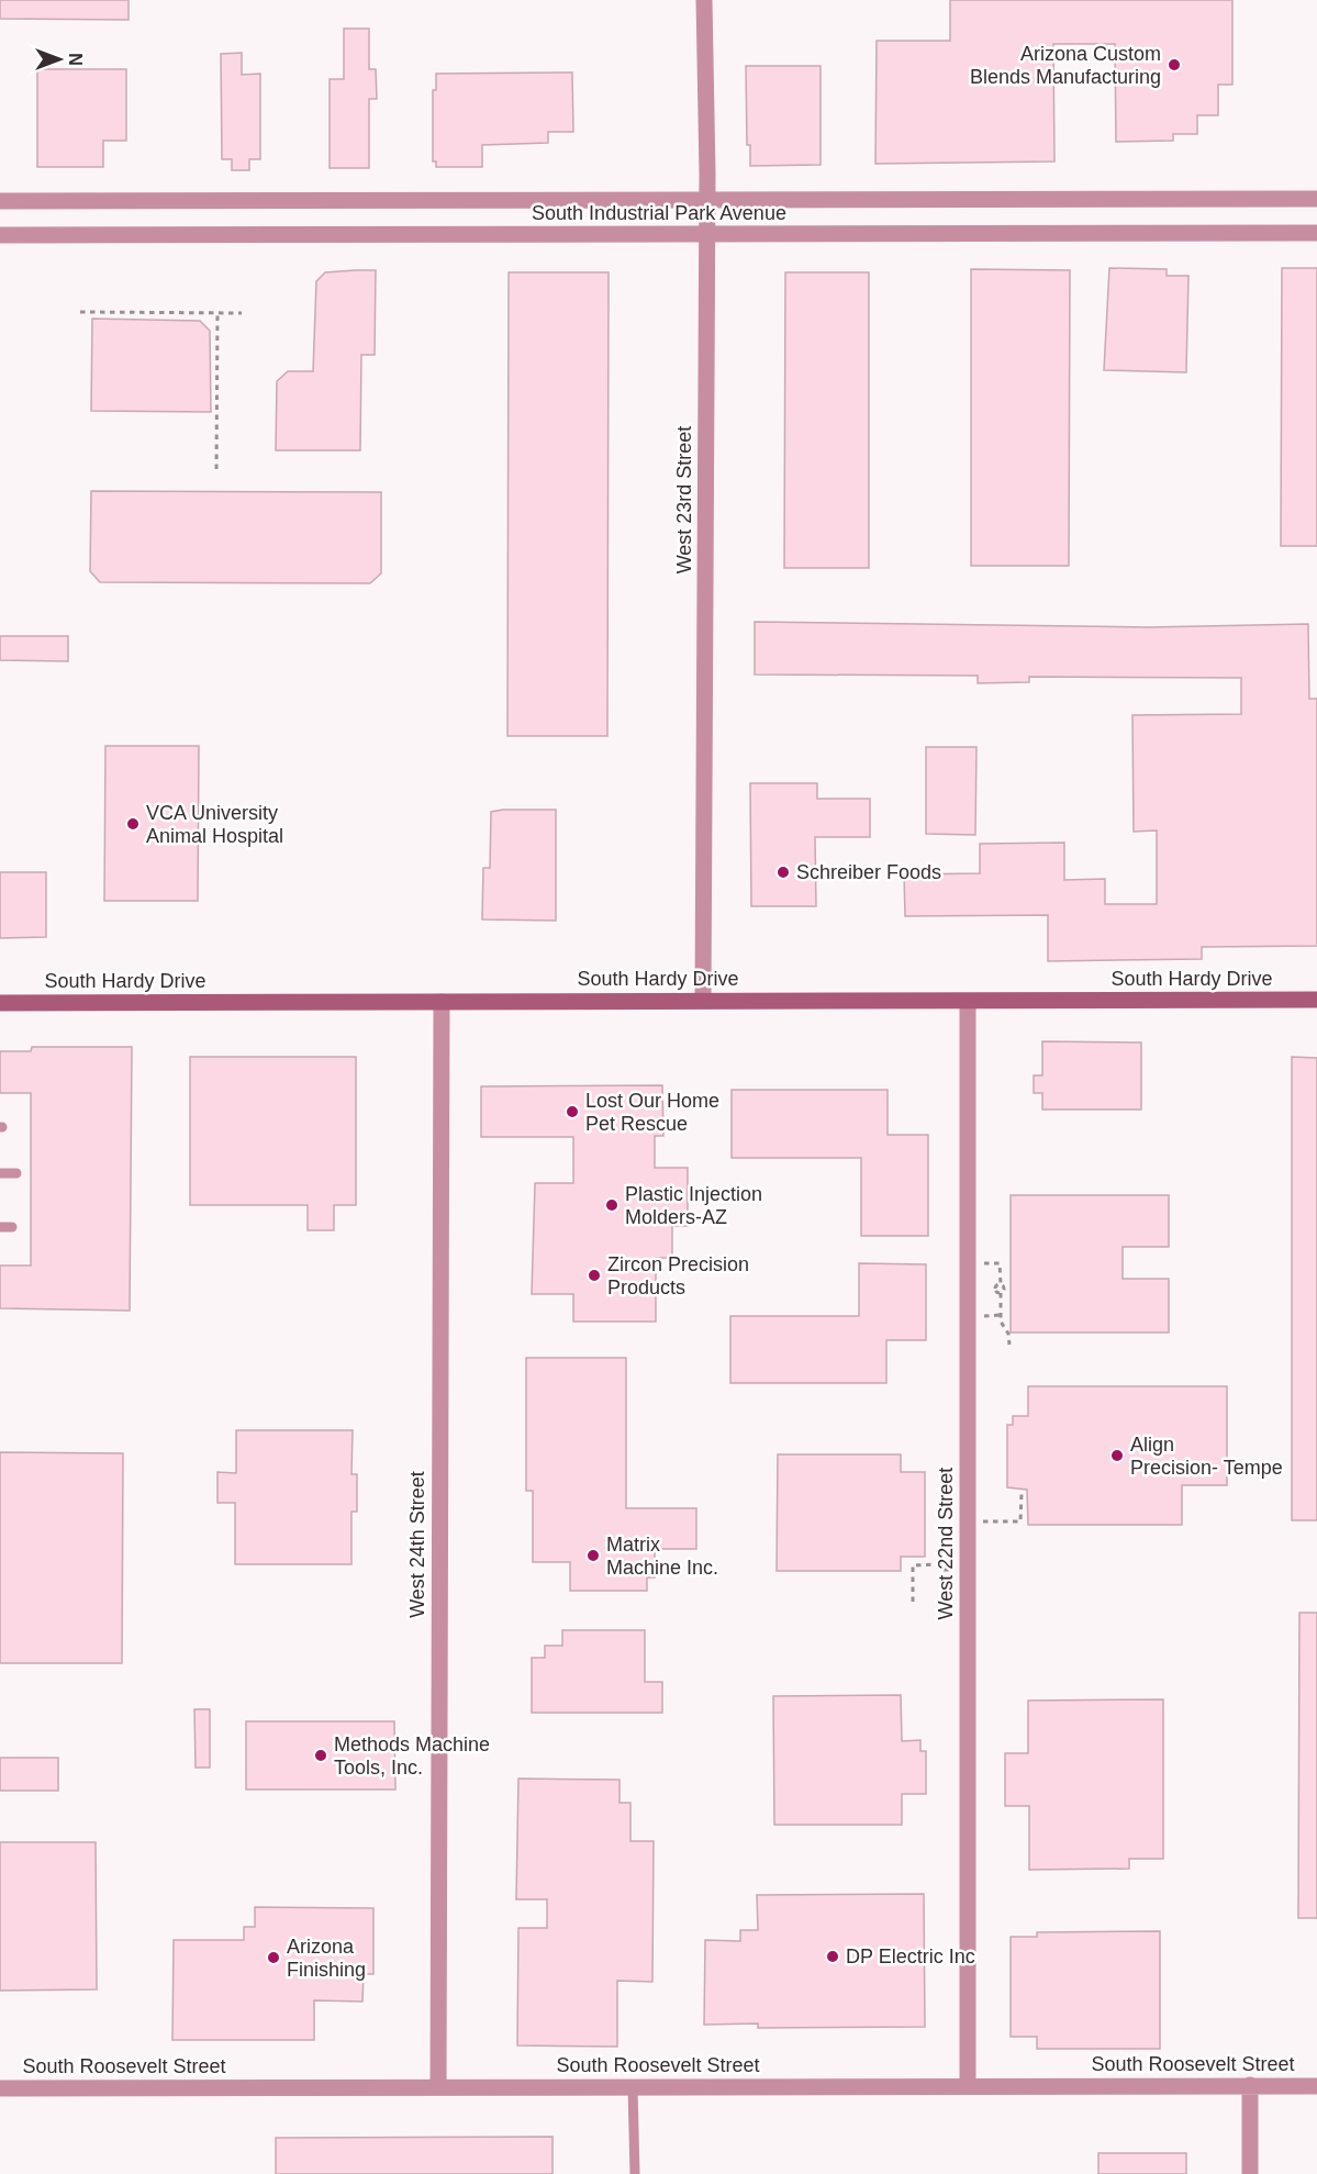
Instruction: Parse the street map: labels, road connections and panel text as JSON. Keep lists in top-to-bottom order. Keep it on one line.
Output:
{"streets":{"street":["South Industrial Park Avenue","West 23rd Street","South Hardy Drive","West 22nd Street","West 24th Street","South Roosevelt Street"]},"crossings":[["South Industrial Park Avenue","West 23rd Street"],["West 23rd Street","South Hardy Drive"],["South Hardy Drive","West 22nd Street"],["South Hardy Drive","West 24th Street"],["West 22nd Street","South Roosevelt Street"],["West 24th Street","South Roosevelt Street"]],"places":["Arizona Custom Blends Manufacturing","VCA University Animal Hospital","Schreiber Foods","Lost Our Home Pet Rescue","Plastic Injection Molders-AZ","Zircon Precision Products","Align Precision- Tempe","Matrix Machine Inc.","Methods Machine Tools, Inc.","DP Electric Inc","Arizona Finishing"],"north":"right"}
